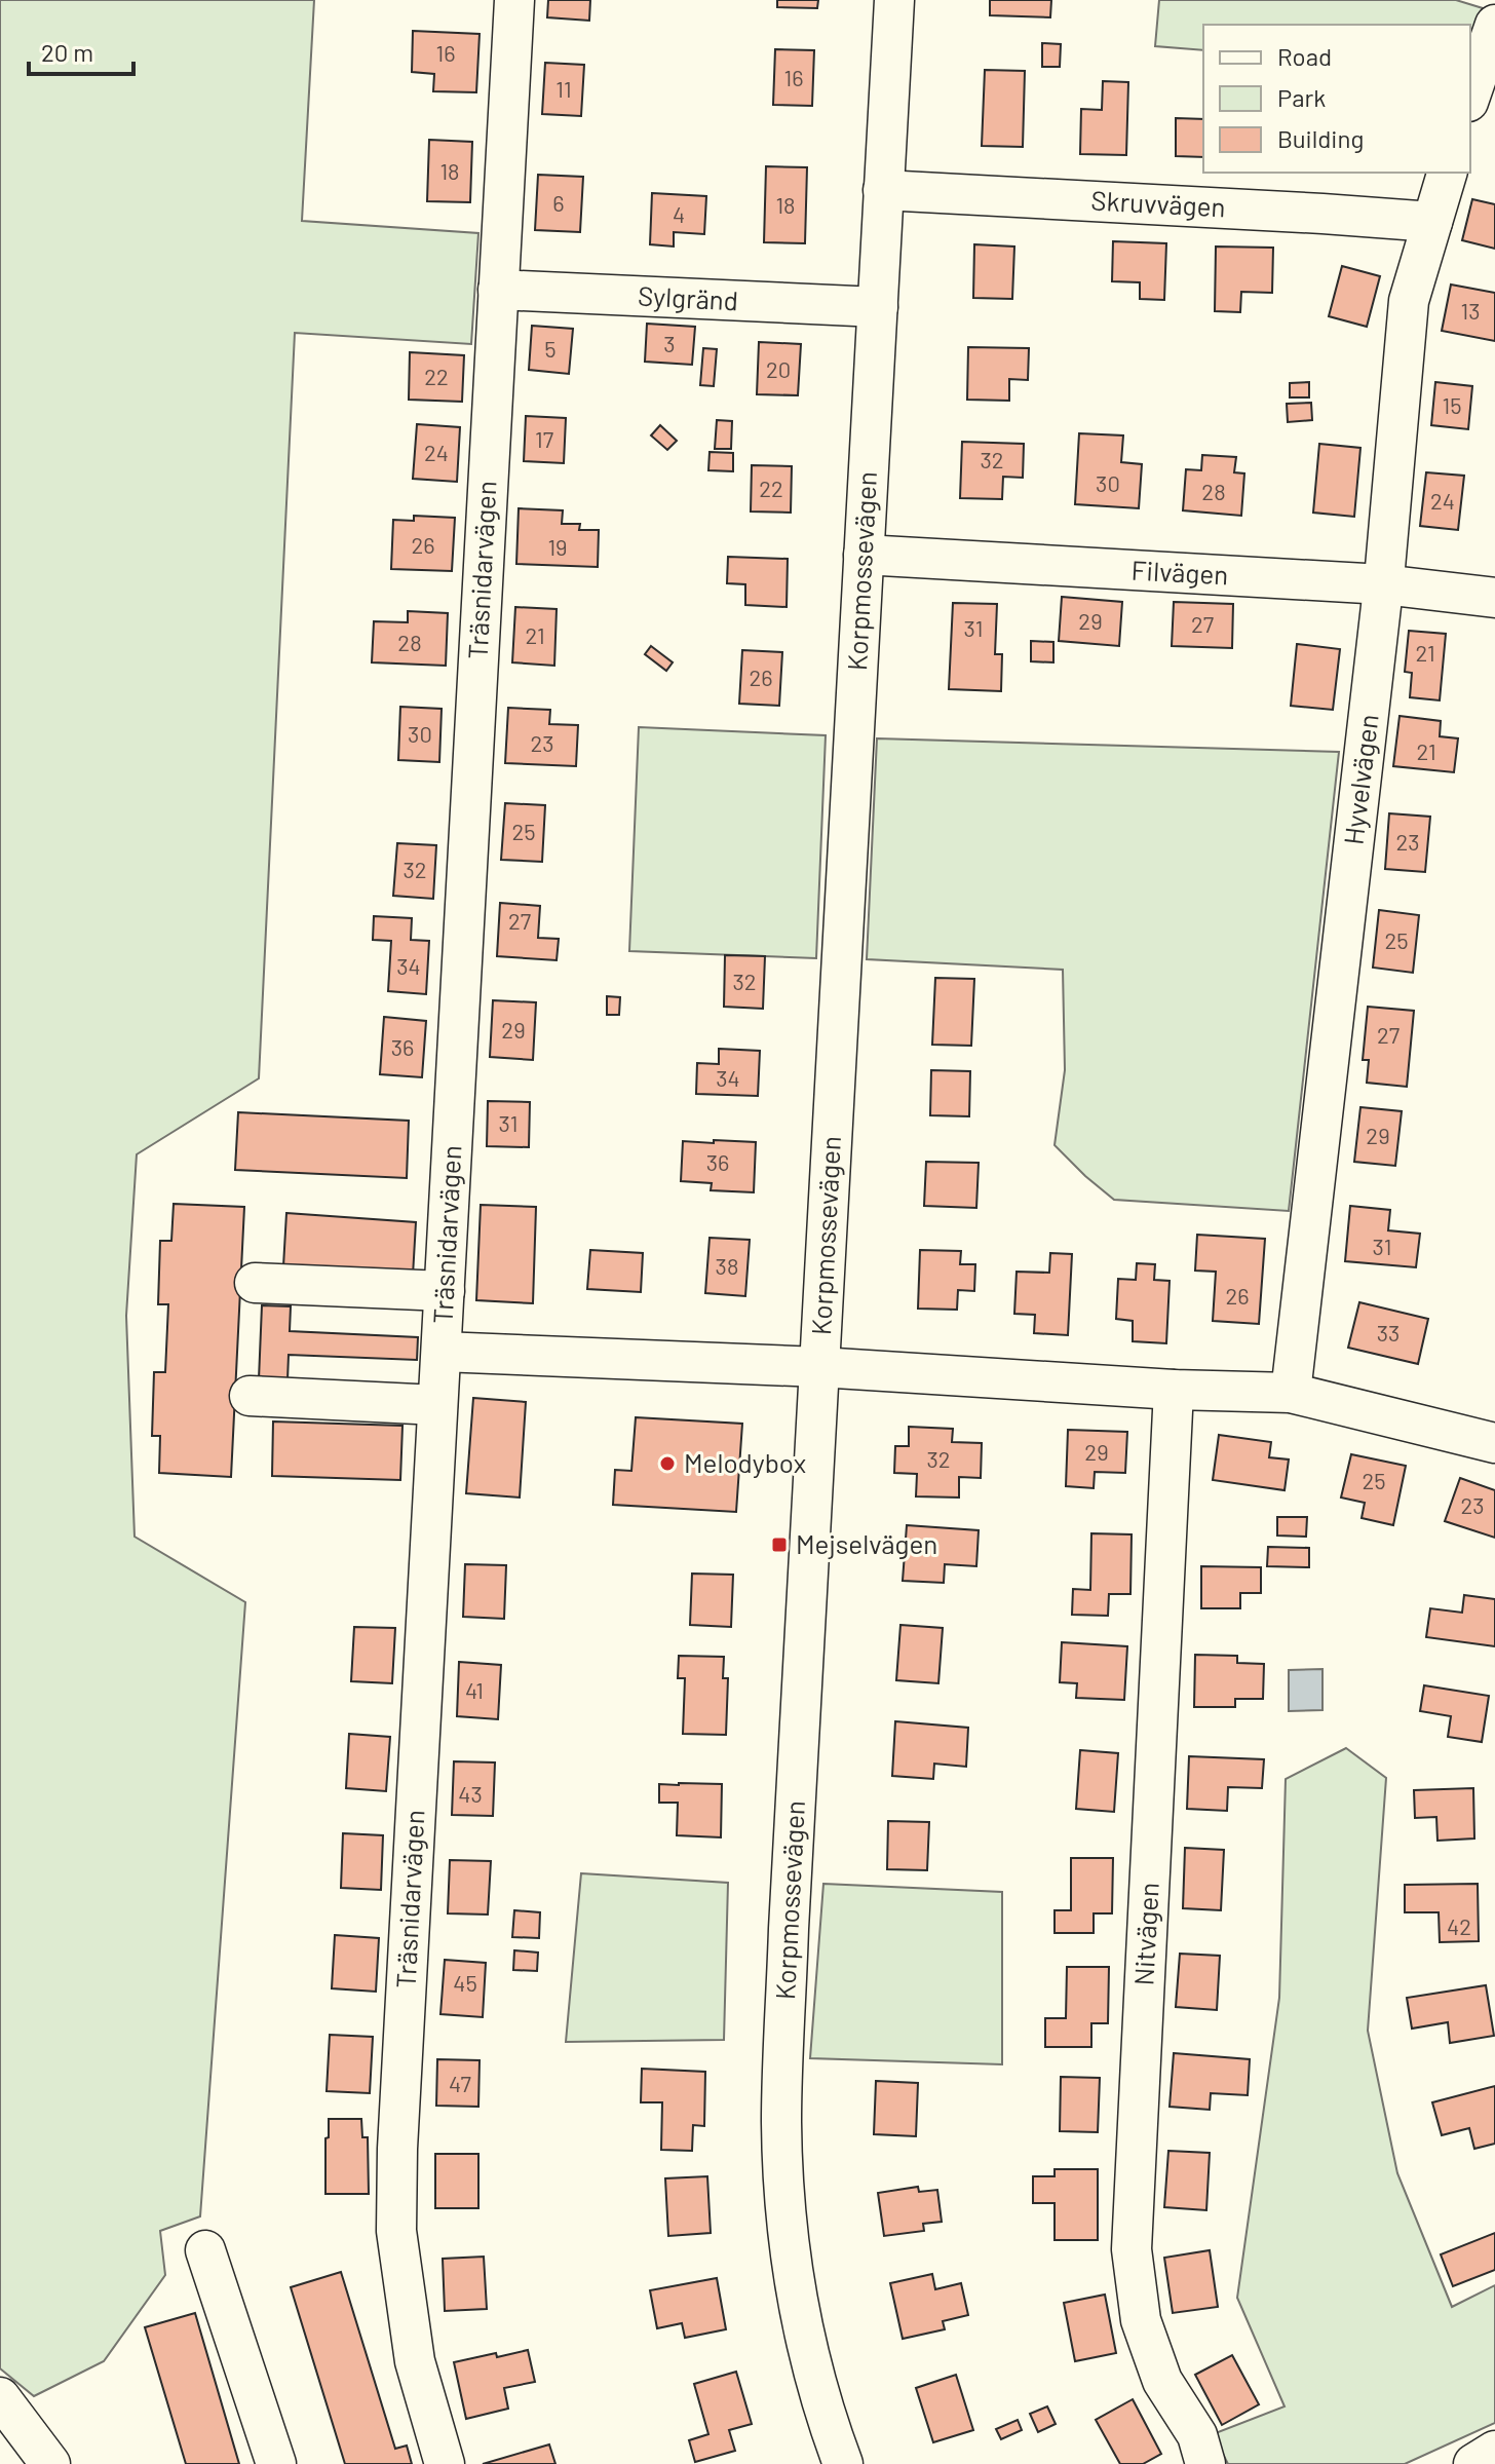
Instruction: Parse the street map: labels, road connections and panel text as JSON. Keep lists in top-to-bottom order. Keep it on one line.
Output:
{"streets":{"street":["Skruvvägen","Sylgränd","Träsnidarvägen","Korpmossevägen","Filvägen","Hyvelvägen","Nitvägen"]},"crossings":[["Skruvvägen","Korpmossevägen"],["Skruvvägen","Hyvelvägen"],["Sylgränd","Träsnidarvägen"],["Sylgränd","Korpmossevägen"],["Korpmossevägen","Filvägen"],["Filvägen","Hyvelvägen"]],"places":{"other":["Melodybox"],"transit":["Mejselvägen"]},"house_numbers":["16","16","11","18","6","18","4","13","3","5","20","22","15","17","24","32","30","22","28","24","26","19","29","27","31","21","28","21","26","30","23","21","25","23","32","27","25","34","32","29","27","36","34","31","29","36","31","38","26","33","29","32","25","23","41","43","42","45","47"],"legend":["Road","Park","Building"],"scale_bar":"20 m"}
